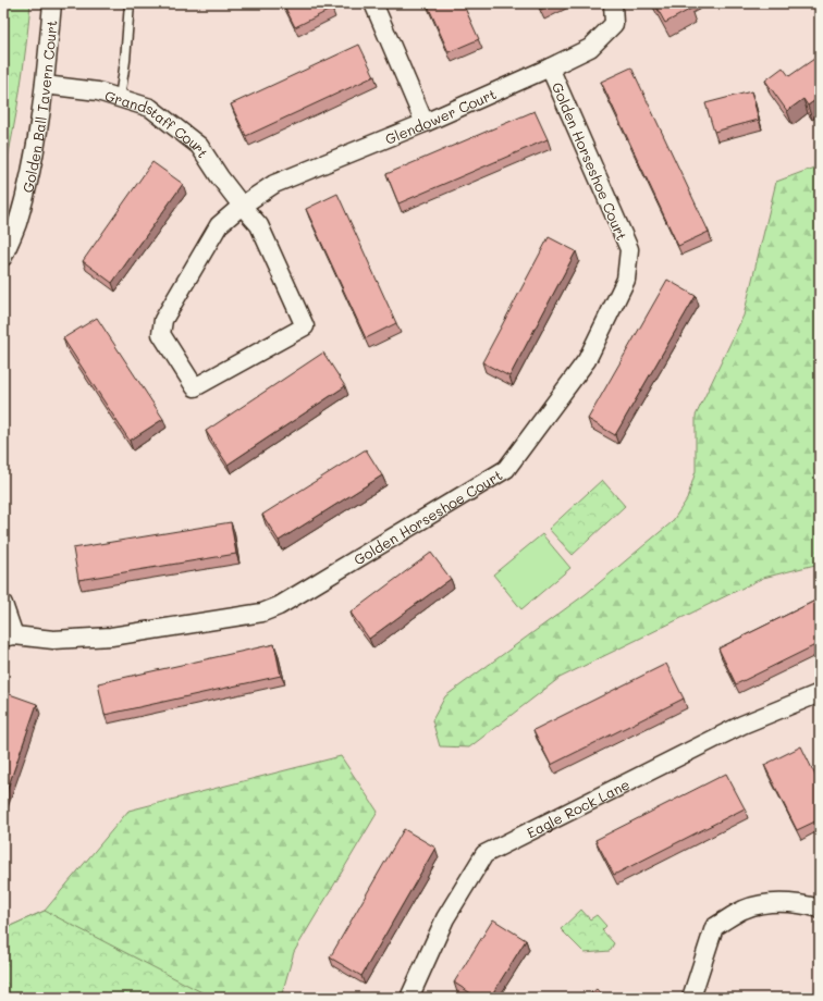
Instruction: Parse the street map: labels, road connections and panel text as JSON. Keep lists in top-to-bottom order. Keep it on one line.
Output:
{"streets":{"street":["Golden Ball Tavern Court","Glendower Court","Grandstaff Court","Golden Horseshoe Court","Eagle Rock Lane"]},"crossings":[["Golden Ball Tavern Court","Grandstaff Court"],["Glendower Court","Grandstaff Court"],["Glendower Court","Golden Horseshoe Court"]]}
